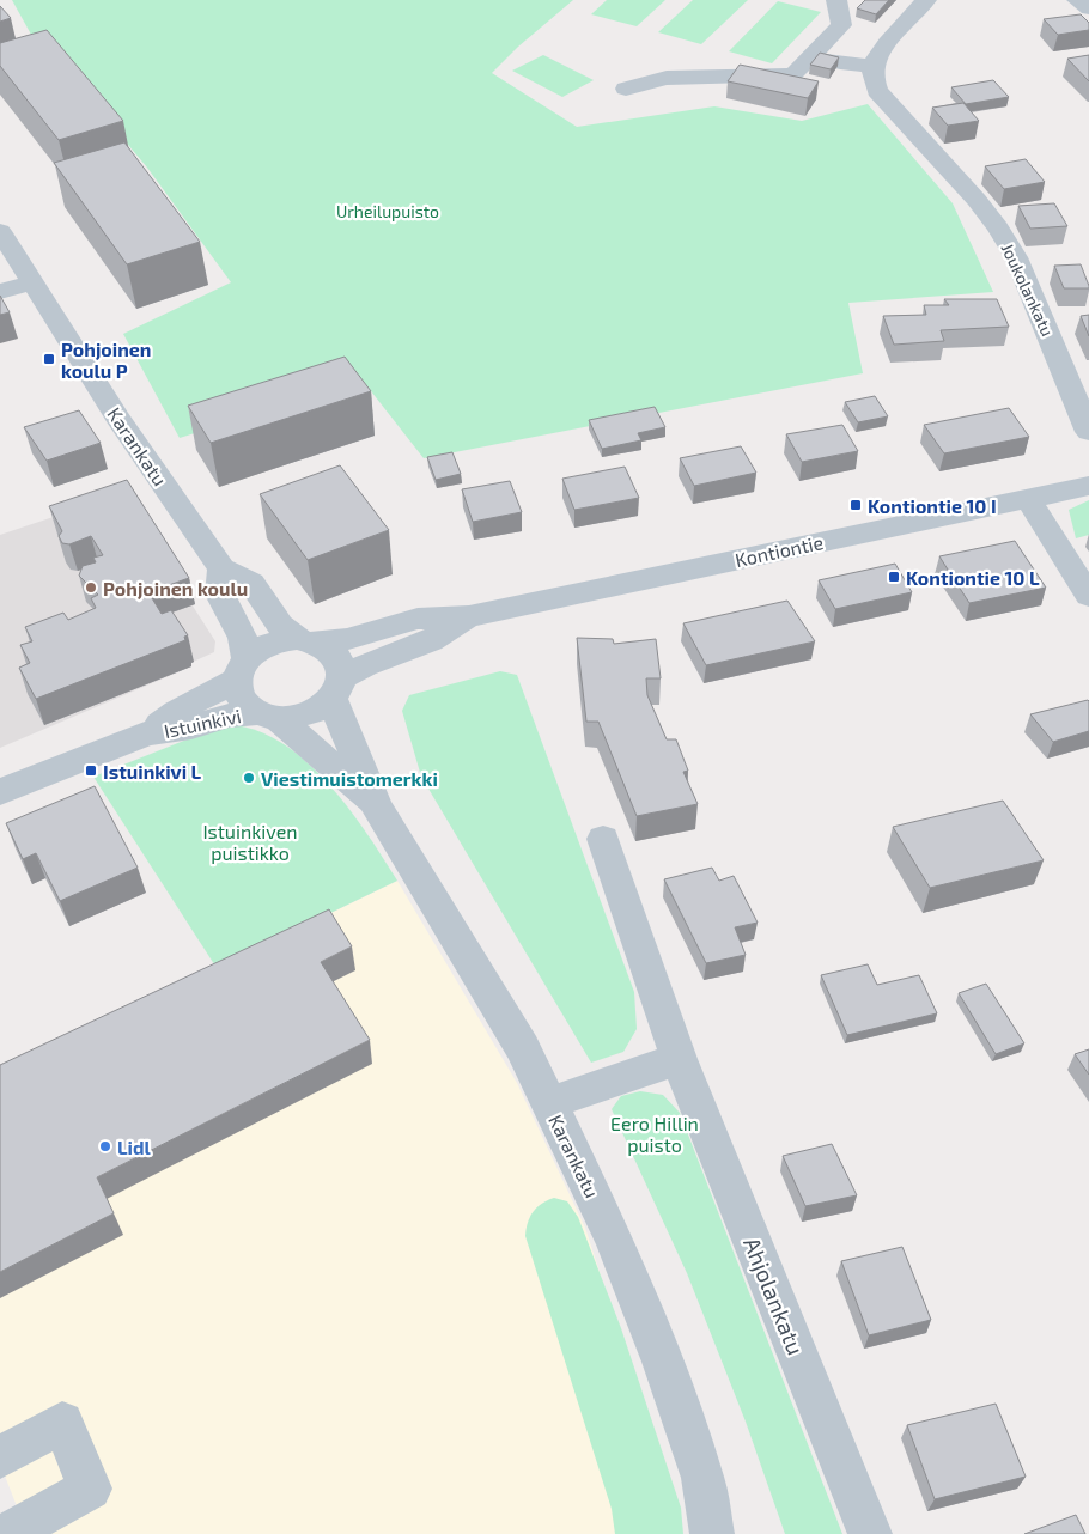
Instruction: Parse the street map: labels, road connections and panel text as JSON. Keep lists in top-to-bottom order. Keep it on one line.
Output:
{"streets":{"street":["Joukolankatu","Karankatu","Kontiontie","Istuinkivi","Ahjolankatu"]},"crossings":[["Karankatu","Kontiontie"],["Karankatu","Istuinkivi"],["Kontiontie","Istuinkivi"]],"parks":["Urheilupuisto","Istuinkiven puistikko","Eero Hillin puisto"],"places":{"transit":["Pohjoinen koulu P","Kontiontie 10 I","Kontiontie 10 L","Istuinkivi L"],"other":["Pohjoinen koulu","Viestimuistomerkki","Lidl"]}}
